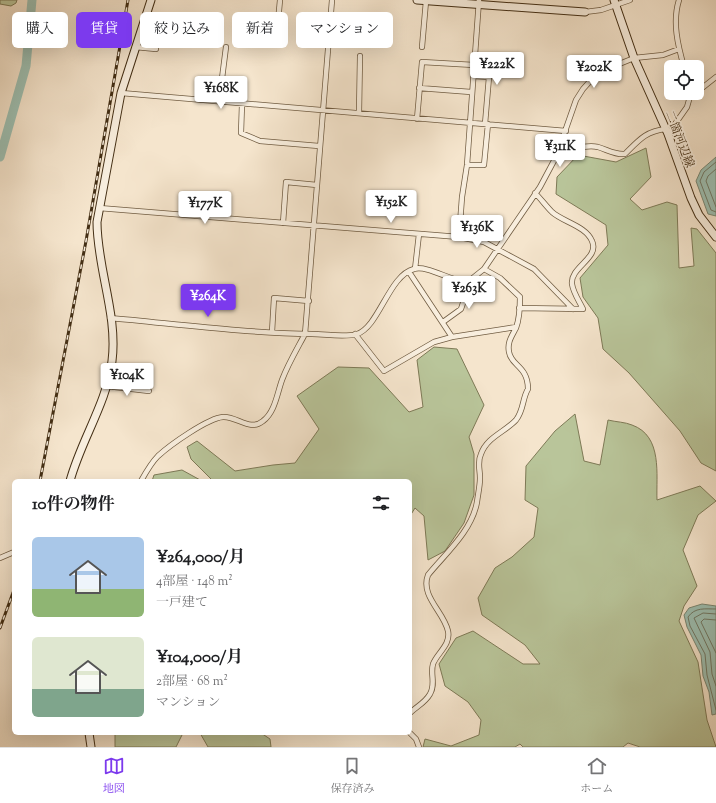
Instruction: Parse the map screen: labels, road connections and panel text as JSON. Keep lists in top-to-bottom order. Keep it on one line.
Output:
{"streets":{"street":["二箇河辺線"]},"page":{"chip":["購入","賃貸","絞り込み","新着","マンション"],"price":["¥222K","¥202K","¥168K","¥311K","¥152K","¥177K","¥136K","¥263K","¥264K","¥104K"],"heading":"10件の物件","list":[{"name":"¥264,000/月","note":"4部屋 · 148 m² · 一戸建て"},{"name":"¥104,000/月","note":"2部屋 · 68 m² · マンション"}],"tabs":["地図","保存済み","ホーム"]}}
